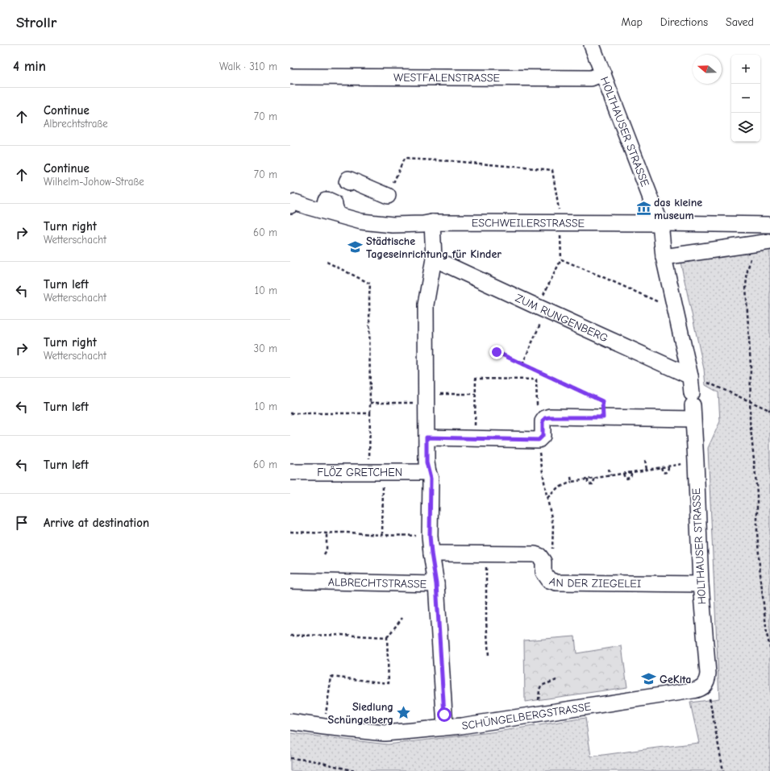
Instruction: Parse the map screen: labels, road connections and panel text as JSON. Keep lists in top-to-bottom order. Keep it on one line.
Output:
{"streets":{"street":["WESTFALENSTRASSE","HOLTHAUSER STRASSE","ESCHWEILERSTRASSE","ZUM RUNGENBERG","FLÖZ GRETCHEN","AN DER ZIEGELEI","ALBRECHTSTRASSE","SCHÜNGELBERGSTRASSE"]},"crossings":[["WESTFALENSTRASSE","HOLTHAUSER STRASSE"],["HOLTHAUSER STRASSE","ESCHWEILERSTRASSE"],["HOLTHAUSER STRASSE","ZUM RUNGENBERG"],["HOLTHAUSER STRASSE","AN DER ZIEGELEI"],["HOLTHAUSER STRASSE","SCHÜNGELBERGSTRASSE"],["ALBRECHTSTRASSE","SCHÜNGELBERGSTRASSE"]],"places":{"museum":["das kleine museum"],"school or university":["Städtische Tageseinrichtung für Kinder","GeKita"],"place":["Siedlung Schüngelberg"]},"north":"left","page":{"header":"Strollr","nav":["Map","Directions","Saved"],"heading":["4 min","Walk · 310 m"],"map_buttons":["+","−"],"list":[["Continue","Albrechtstraße","70 m"],["Continue","Wilhelm-Johow-Straße","70 m"],["Turn right","Wetterschacht","60 m"],["Turn left","Wetterschacht","10 m"],["Turn right","Wetterschacht","30 m"],["Turn left","10 m"],["Turn left","60 m"],"Arrive at destination"]}}
